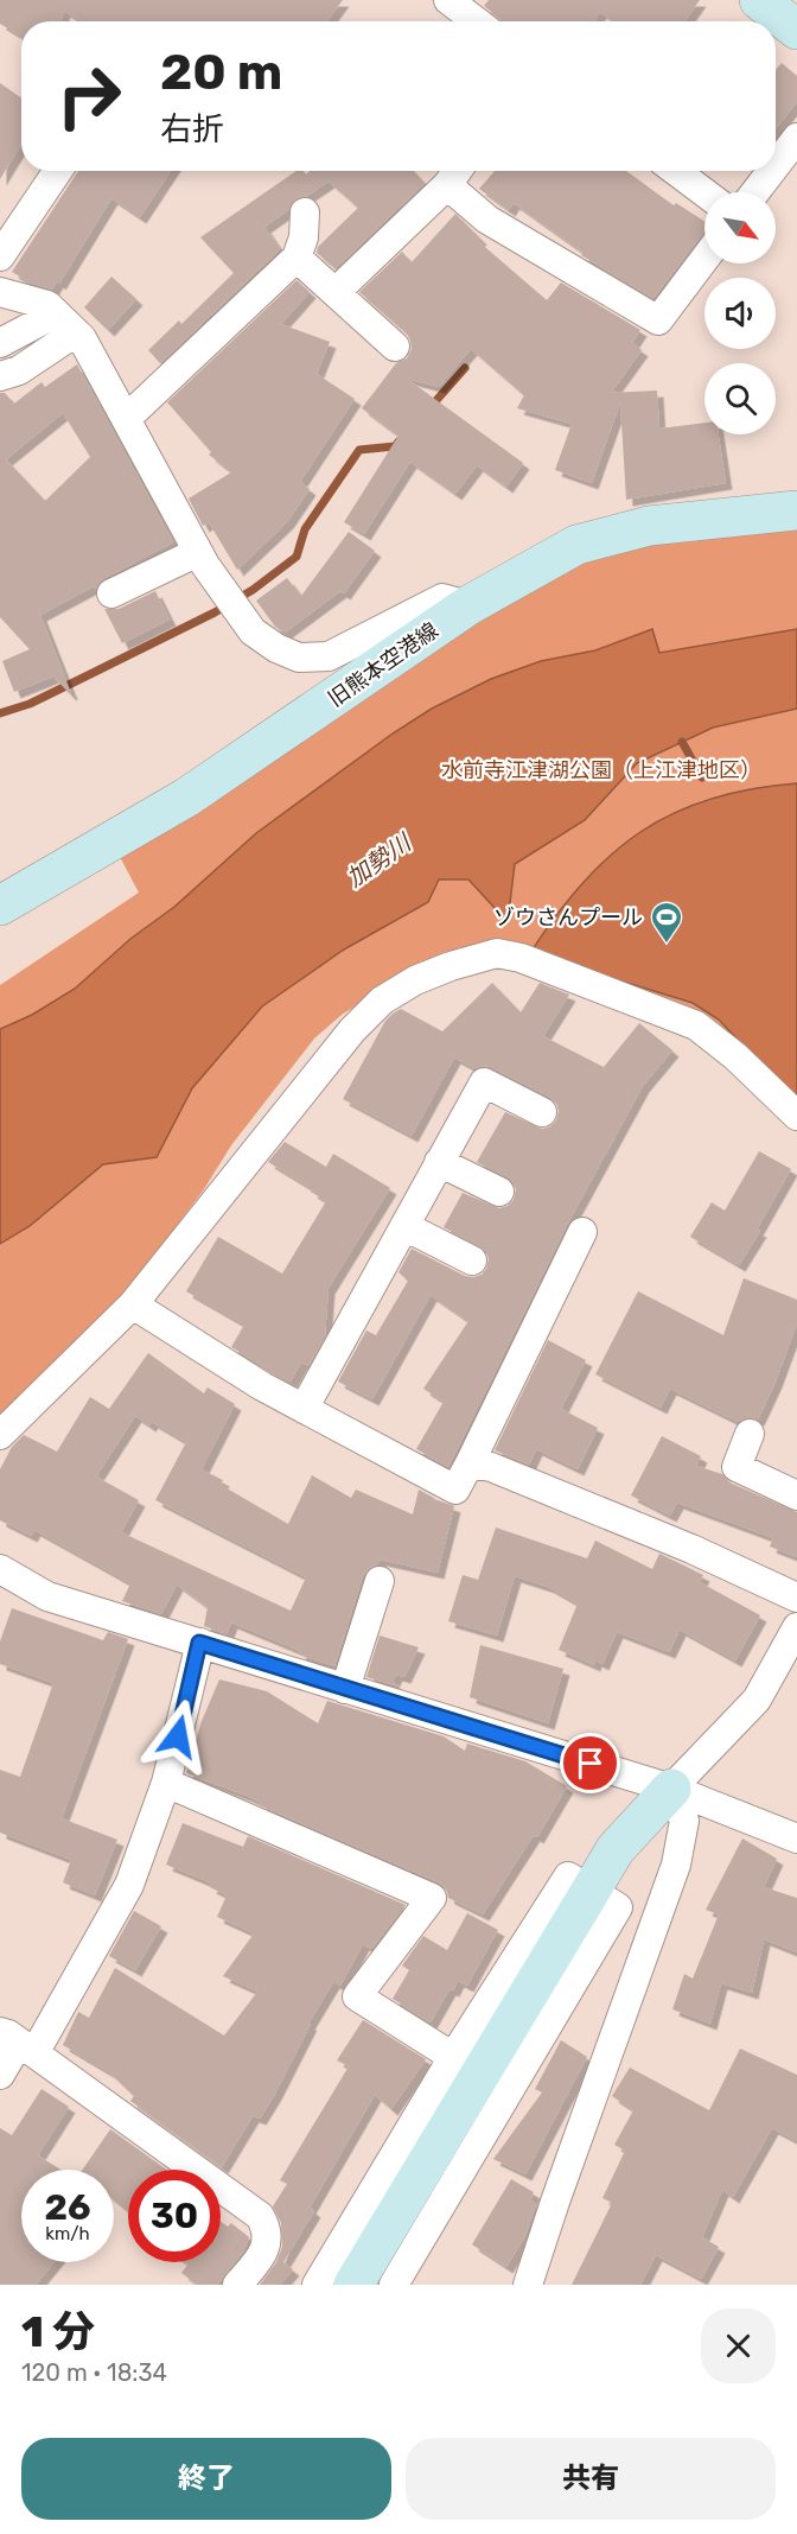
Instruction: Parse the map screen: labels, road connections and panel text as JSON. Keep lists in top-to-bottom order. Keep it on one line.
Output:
{"streets":{"street":["旧熊本空港線"]},"water":["加勢川"],"parks":["水前寺江津湖公園（上江津地区）"],"places":{"sports":["ゾウさんプール"]},"north":"bottom right","page":{"turn":["20 m","右折"],"speed":"26 km/h","limit":"30","heading":["1 分","120 m · 18:34"],"buttons":["終了","共有"]}}
